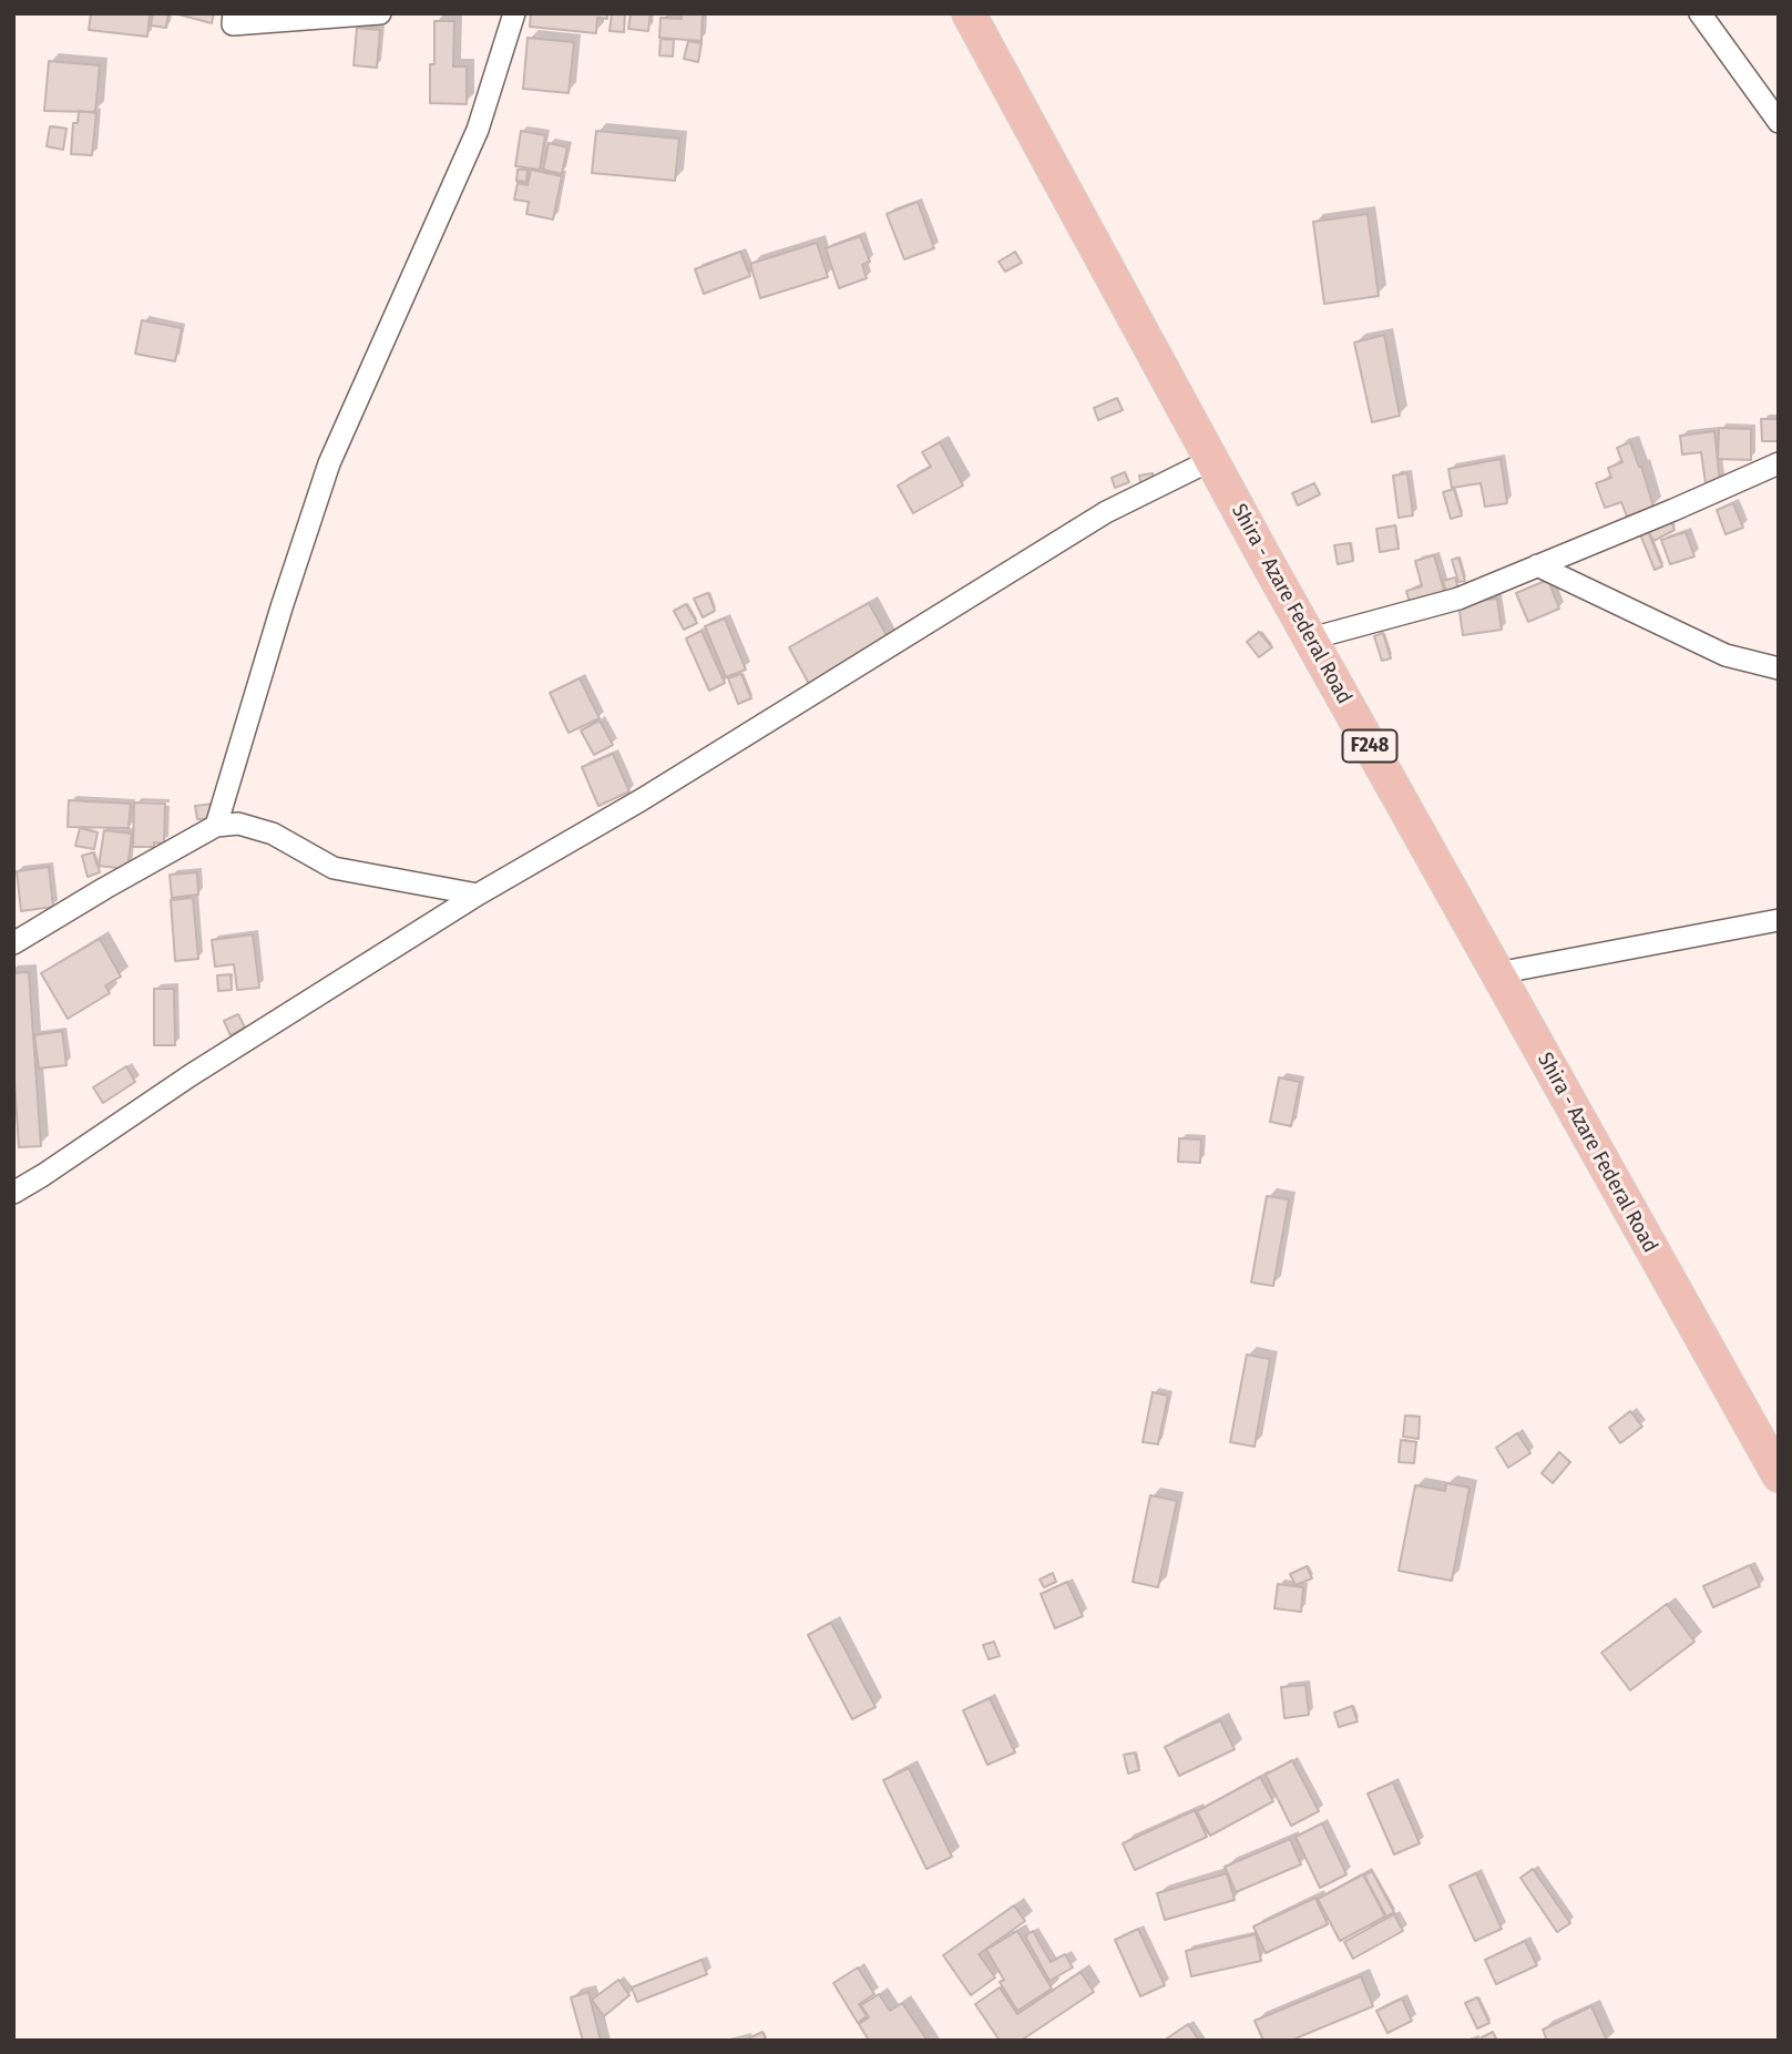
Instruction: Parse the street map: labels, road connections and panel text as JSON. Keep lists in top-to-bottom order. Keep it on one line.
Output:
{"streets":{"main road":["Shira - Azare Federal Road","F248"]}}
